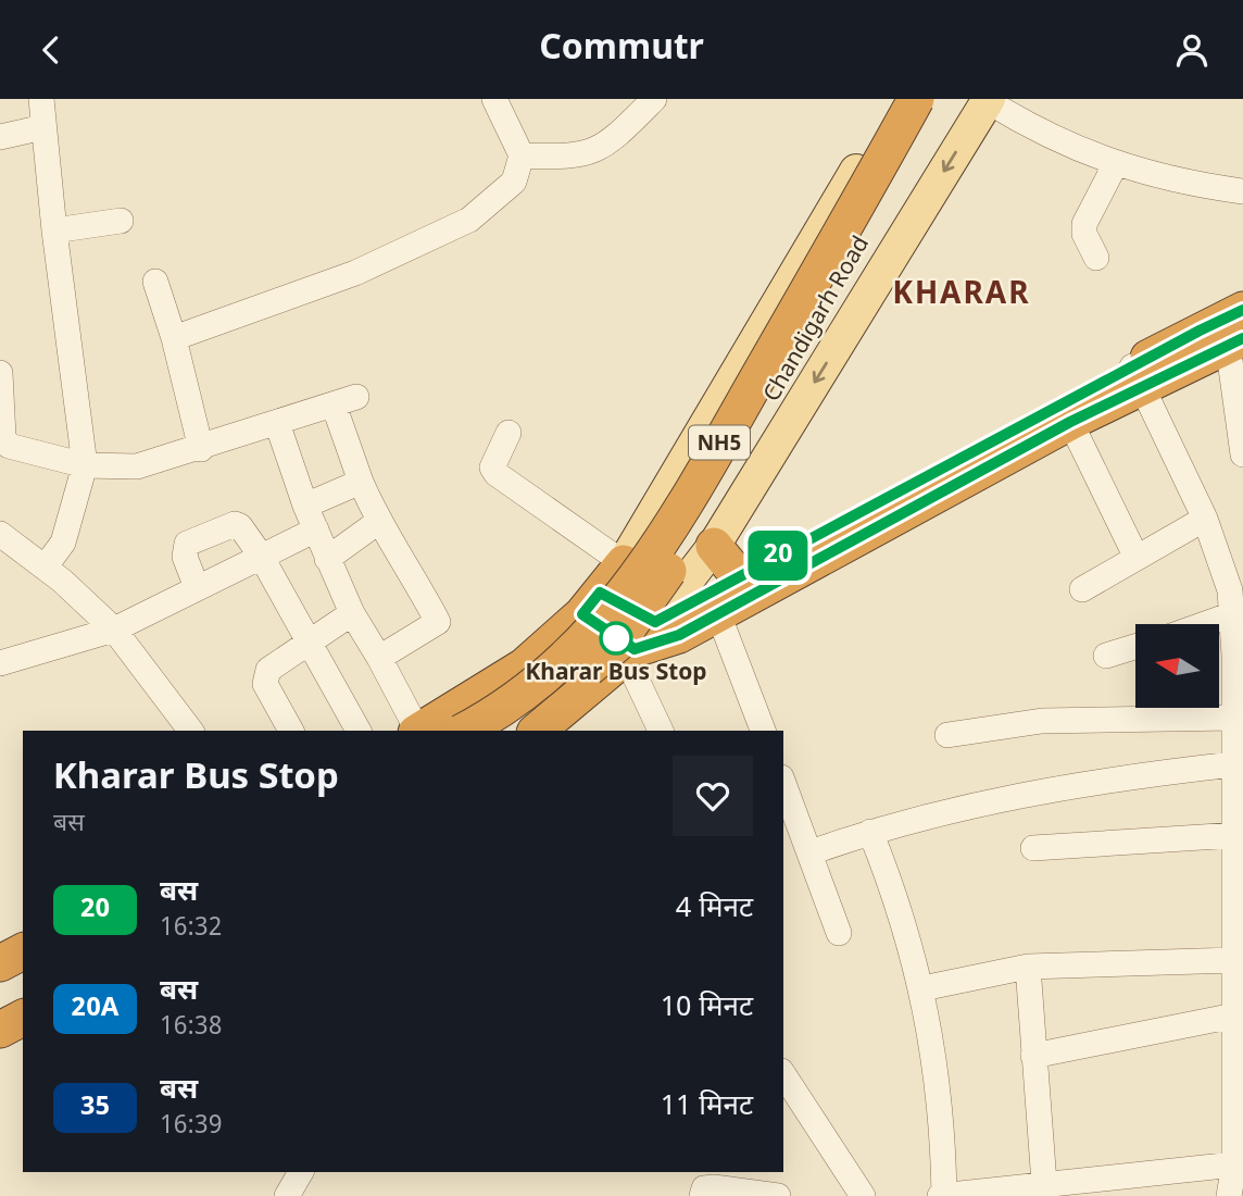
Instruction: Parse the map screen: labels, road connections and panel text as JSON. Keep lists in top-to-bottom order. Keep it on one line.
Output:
{"streets":{"highway":["Chandigarh Road","NH5"]},"districts":["KHARAR"],"places":["Kharar Bus Stop"],"lines":["bus line 20"],"north":"left","page":{"header":"Commutr","on_map":"20","heading":["Kharar Bus Stop","बस"],"list":[{"mark":"20","name":"बस","note":"16:32","value":"4 मिनट"},{"mark":"20A","name":"बस","note":"16:38","value":"10 मिनट"},{"mark":"35","name":"बस","note":"16:39","value":"11 मिनट"}]}}
